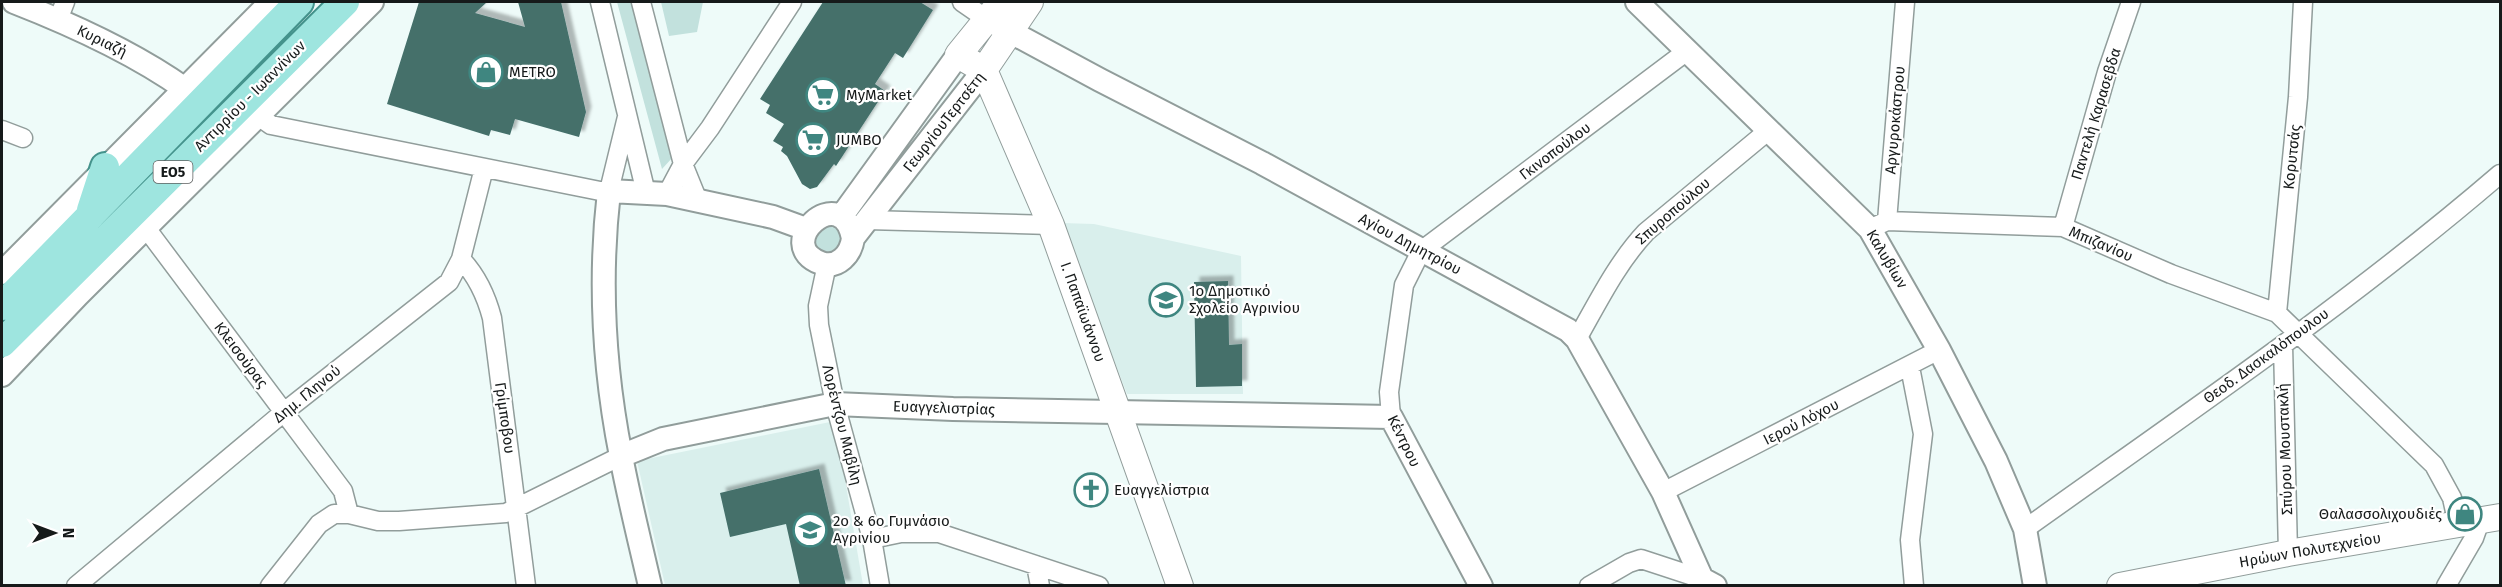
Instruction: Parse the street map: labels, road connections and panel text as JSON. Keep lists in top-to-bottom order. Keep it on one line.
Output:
{"streets":{"main road":["Αντιρρίου - Ιωαννίνων","ΓεωργίουΤερτσέτη","ΕΟ5","Ι. Παπαϊωάννου","Ηρώων Πολυτεχνείου"],"street":["Κυριαζή","Παντελή Καρασεβδα","Αργυροκάστρου","Γκινοπούλου","Κορυτσάς","Σπυροπούλου","Αγίου Δημητρίου","Μπιζανίου","Καλυβίων","Κλεισούρας","Θεοδ. Δασκαλόπουλου","Δημ. Γληνού","Ευαγγελιστρίας","Γρίμποβου","Ιερού Λόχου","Λορέντζου Μαβίλη","Κέντρου","Σπύρου Μουστακλή"]},"crossings":[["Παντελή Καρασεβδα","Μπιζανίου"],["Αργυροκάστρου","Μπιζανίου"],["Αργυροκάστρου","Καλυβίων"],["ΓεωργίουΤερτσέτη","Αγίου Δημητρίου"],["ΓεωργίουΤερτσέτη","Ι. Παπαϊωάννου"],["ΓεωργίουΤερτσέτη","Λορέντζου Μαβίλη"],["Γκινοπούλου","Αγίου Δημητρίου"],["Γκινοπούλου","Καλυβίων"],["Γκινοπούλου","Κέντρου"],["Κορυτσάς","Μπιζανίου"],["Σπυροπούλου","Αγίου Δημητρίου"],["Σπυροπούλου","Καλυβίων"],["Αγίου Δημητρίου","Ιερού Λόχου"],["Αγίου Δημητρίου","Κέντρου"],["Μπιζανίου","Καλυβίων"],["Μπιζανίου","Θεοδ. Δασκαλόπουλου"],["Μπιζανίου","Ηρώων Πολυτεχνείου"],["Καλυβίων","Θεοδ. Δασκαλόπουλου"],["Καλυβίων","Ιερού Λόχου"],["Ι. Παπαϊωάννου","Ευαγγελιστρίας"],["Κλεισούρας","Δημ. Γληνού"],["Κλεισούρας","Ευαγγελιστρίας"],["Θεοδ. Δασκαλόπουλου","Σπύρου Μουστακλή"],["Δημ. Γληνού","Γρίμποβου"],["Ευαγγελιστρίας","Γρίμποβου"],["Ευαγγελιστρίας","Λορέντζου Μαβίλη"],["Ευαγγελιστρίας","Κέντρου"],["Σπύρου Μουστακλή","Ηρώων Πολυτεχνείου"]],"places":{"shop":["METRO","Θαλασσολιχουδιές"],"supermarket":["MyMarket","JUMBO"],"school or university":["1ο Δημοτικό Σχολείο Αγρινίου","2ο & 6ο Γυμνάσιο Αγρινίου"],"church":["Ευαγγελίστρια"]},"north":"right"}
